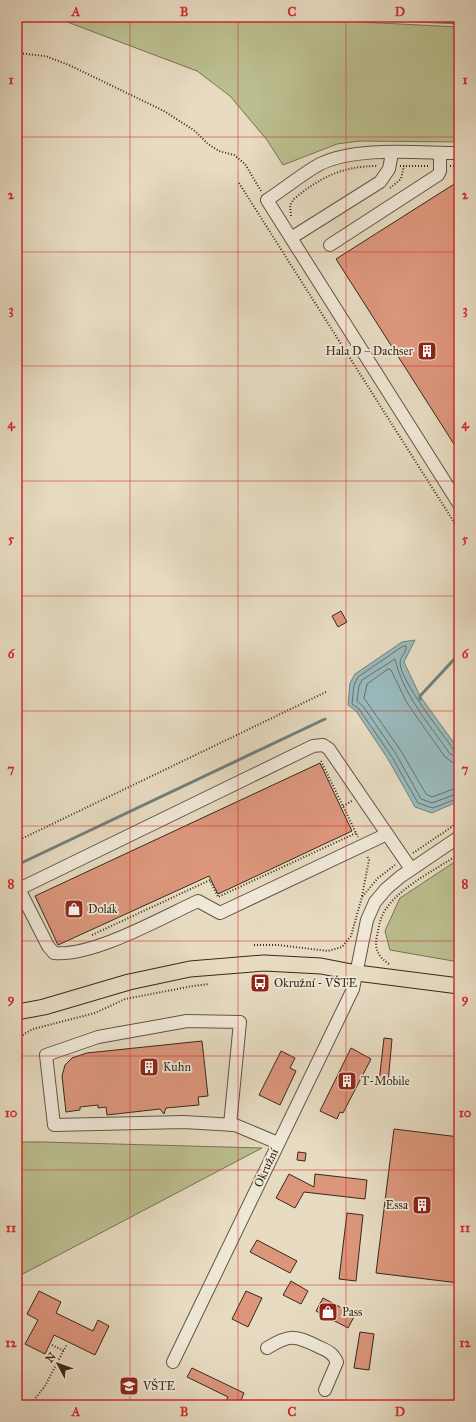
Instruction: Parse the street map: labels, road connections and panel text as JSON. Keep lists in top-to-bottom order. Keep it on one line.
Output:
{"streets":{"street":["Okružní"]},"places":{"building":["Hala D – Dachser","Kuhn","T-Mobile","Essa"],"shop":["Dolák","Pass"],"bus stop":["Okružní - VŠTE"],"school or university":["VŠTE"]},"north":"top left","grid":{"columns":["A","B","C","D"],"rows":["1","2","3","4","5","6","7","8","9","10","11","12"]}}
